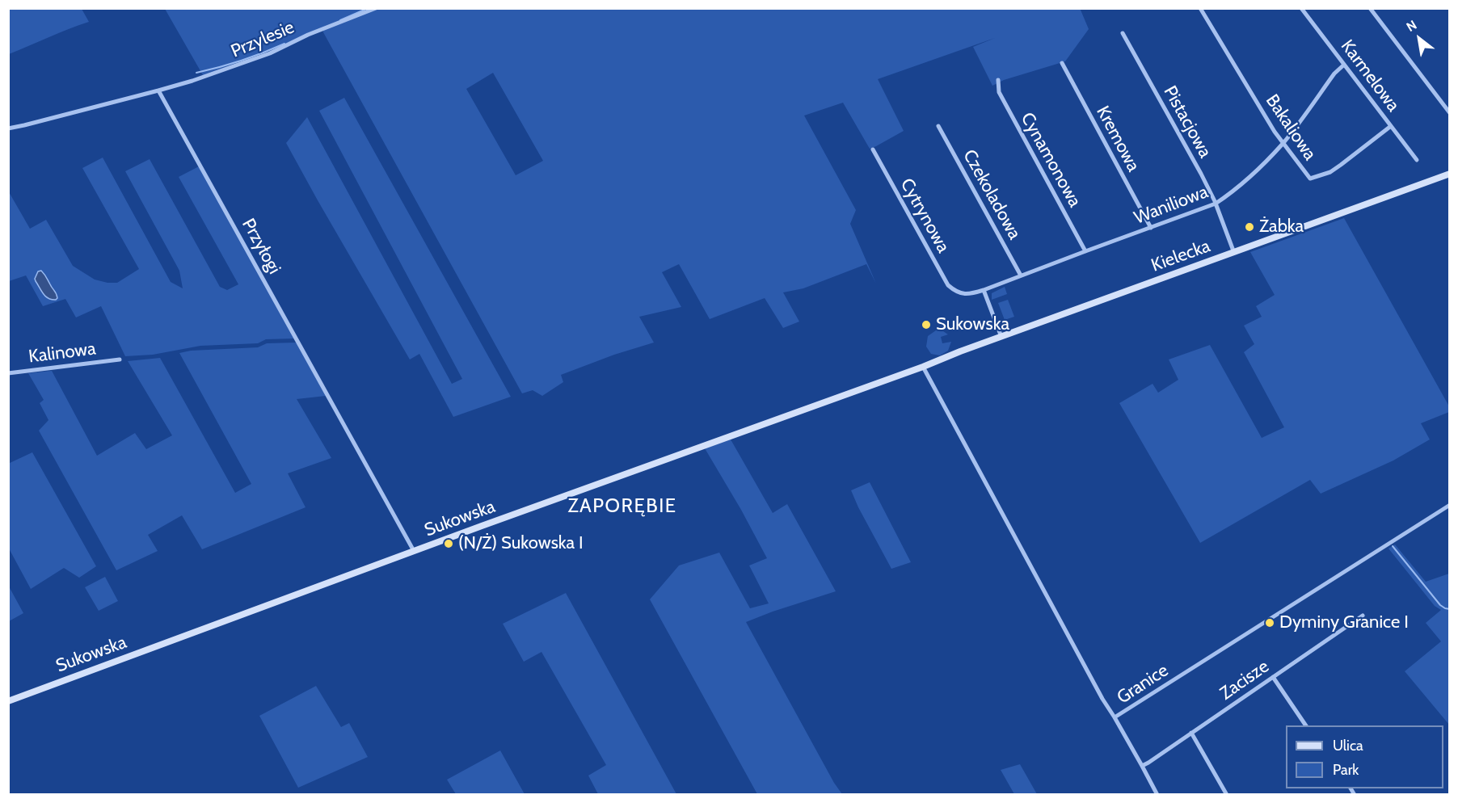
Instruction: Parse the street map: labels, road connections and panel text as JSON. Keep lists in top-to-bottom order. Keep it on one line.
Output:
{"streets":{"street":["Przylesie","Karmelowa","Pistacjowa","Bakaliowa","Kremowa","Cynamonowa","Czekoladowa","Waniliowa","Cytrynowa","Przyłogi","Kielecka","Kalinowa","Sukowska","Zacisze","Granice"]},"crossings":[["Przylesie","Przyłogi"],["Karmelowa","Bakaliowa"],["Karmelowa","Waniliowa"],["Pistacjowa","Waniliowa"],["Pistacjowa","Kielecka"],["Bakaliowa","Waniliowa"],["Kremowa","Waniliowa"],["Cynamonowa","Waniliowa"],["Czekoladowa","Waniliowa"],["Waniliowa","Cytrynowa"],["Przyłogi","Sukowska"],["Kielecka","Sukowska"],["Kielecka","Granice"],["Sukowska","Granice"]],"districts":["ZAPORĘBIE"],"places":["Żabka","Sukowska","(N/Ż) Sukowska I","Dyminy Granice I"],"legend":["Ulica","Park"],"north":"top left"}
